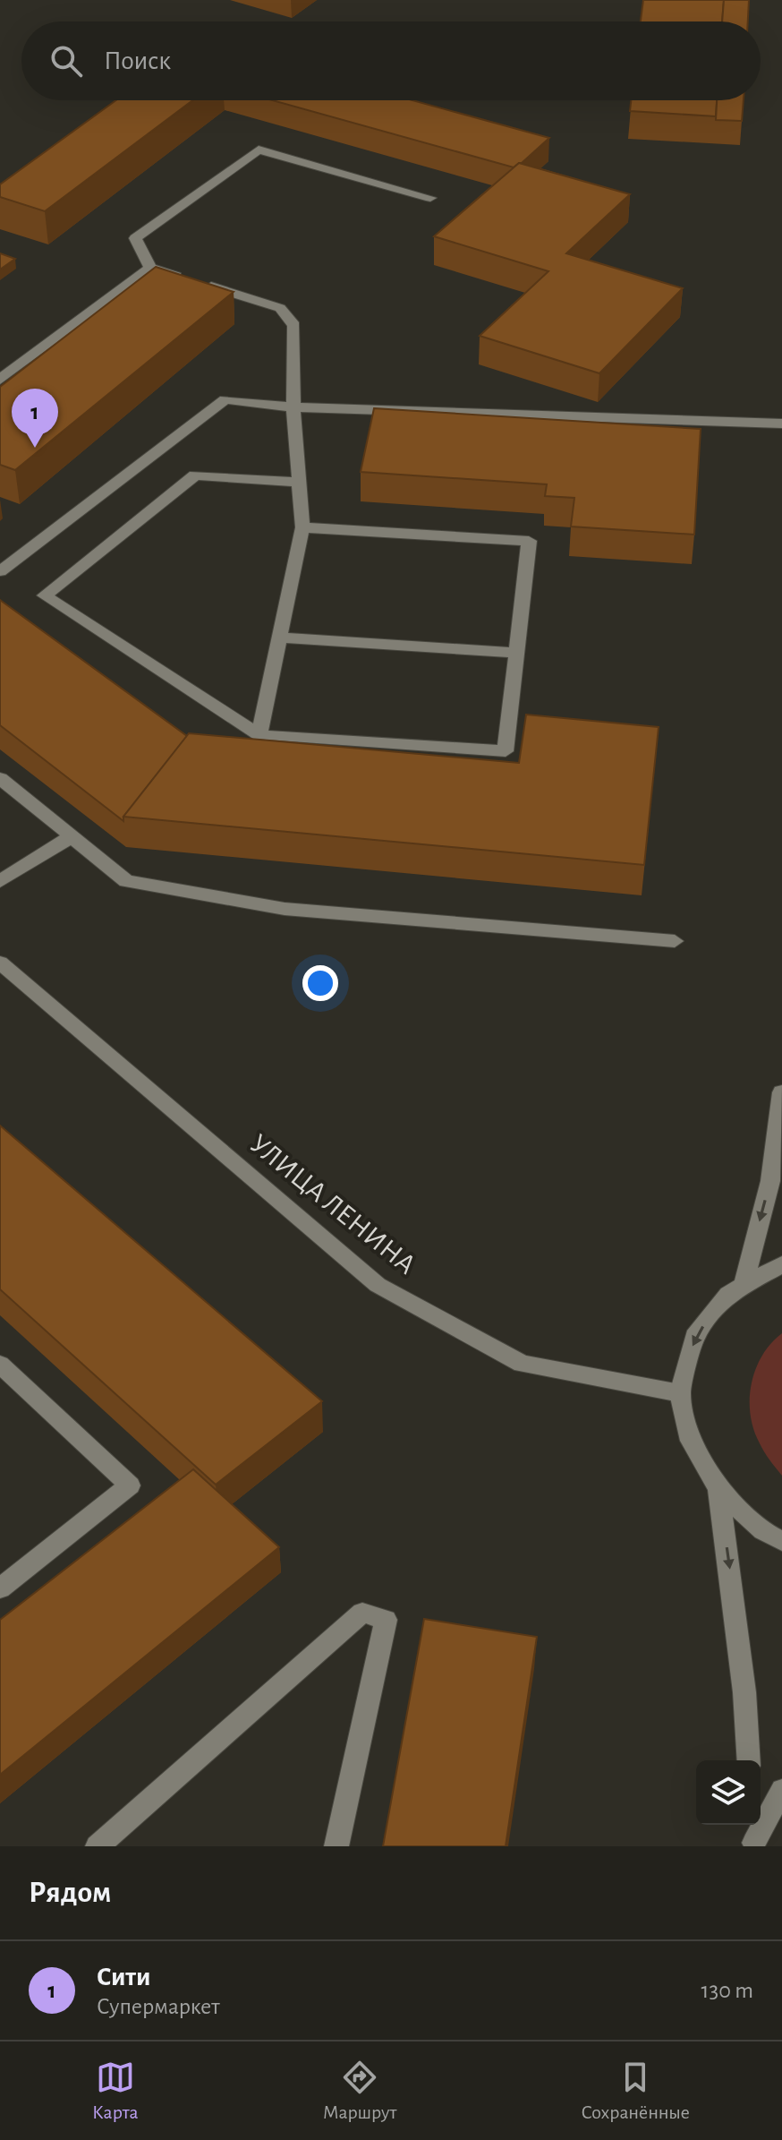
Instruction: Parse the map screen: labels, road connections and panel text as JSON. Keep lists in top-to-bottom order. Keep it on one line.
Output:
{"streets":{"main road":["УЛИЦА ЛЕНИНА"]},"page":{"search":"Поиск","pins":"1","heading":"Рядом","list":[{"mark":"1","name":"Сити","note":"Супермаркет","value":"130 m"}],"nav":["Карта","Маршрут","Сохранённые"]}}
